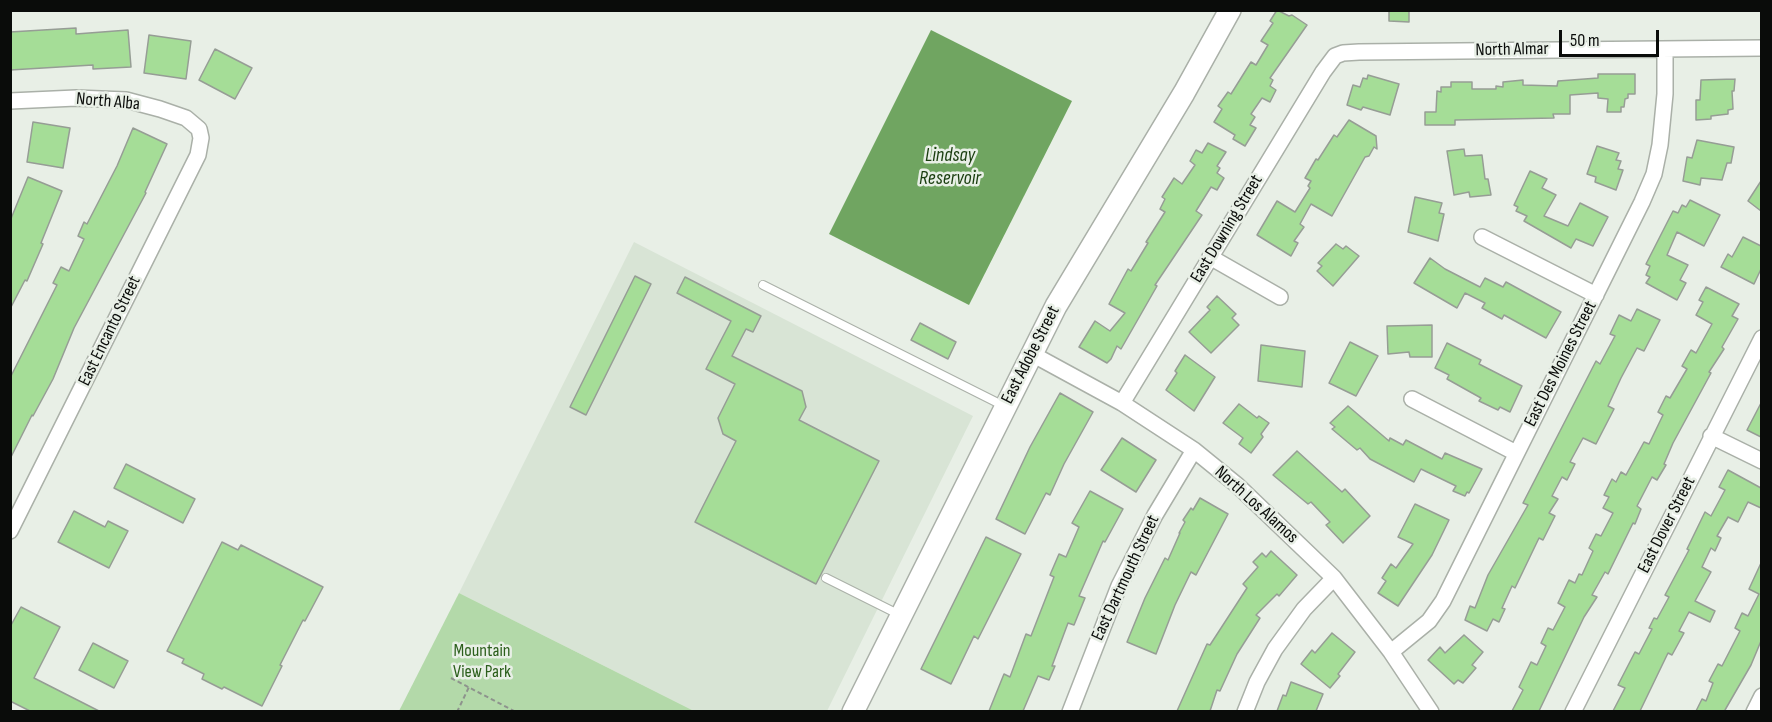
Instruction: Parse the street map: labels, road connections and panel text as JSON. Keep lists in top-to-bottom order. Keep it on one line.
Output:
{"streets":{"street":["North Almar","North Alba","East Downing Street","East Encanto Street","East Adobe Street","East Des Moines Street","North Los Alamos","East Dover Street","East Dartmouth Street"]},"crossings":[["North Almar","East Downing Street"],["North Almar","East Des Moines Street"],["North Alba","East Encanto Street"],["East Downing Street","North Los Alamos"],["East Adobe Street","North Los Alamos"],["East Des Moines Street","North Los Alamos"],["North Los Alamos","East Dartmouth Street"]],"water":["Lindsay Reservoir"],"parks":["Mountain View Park"],"scale_bar":"50 m"}
